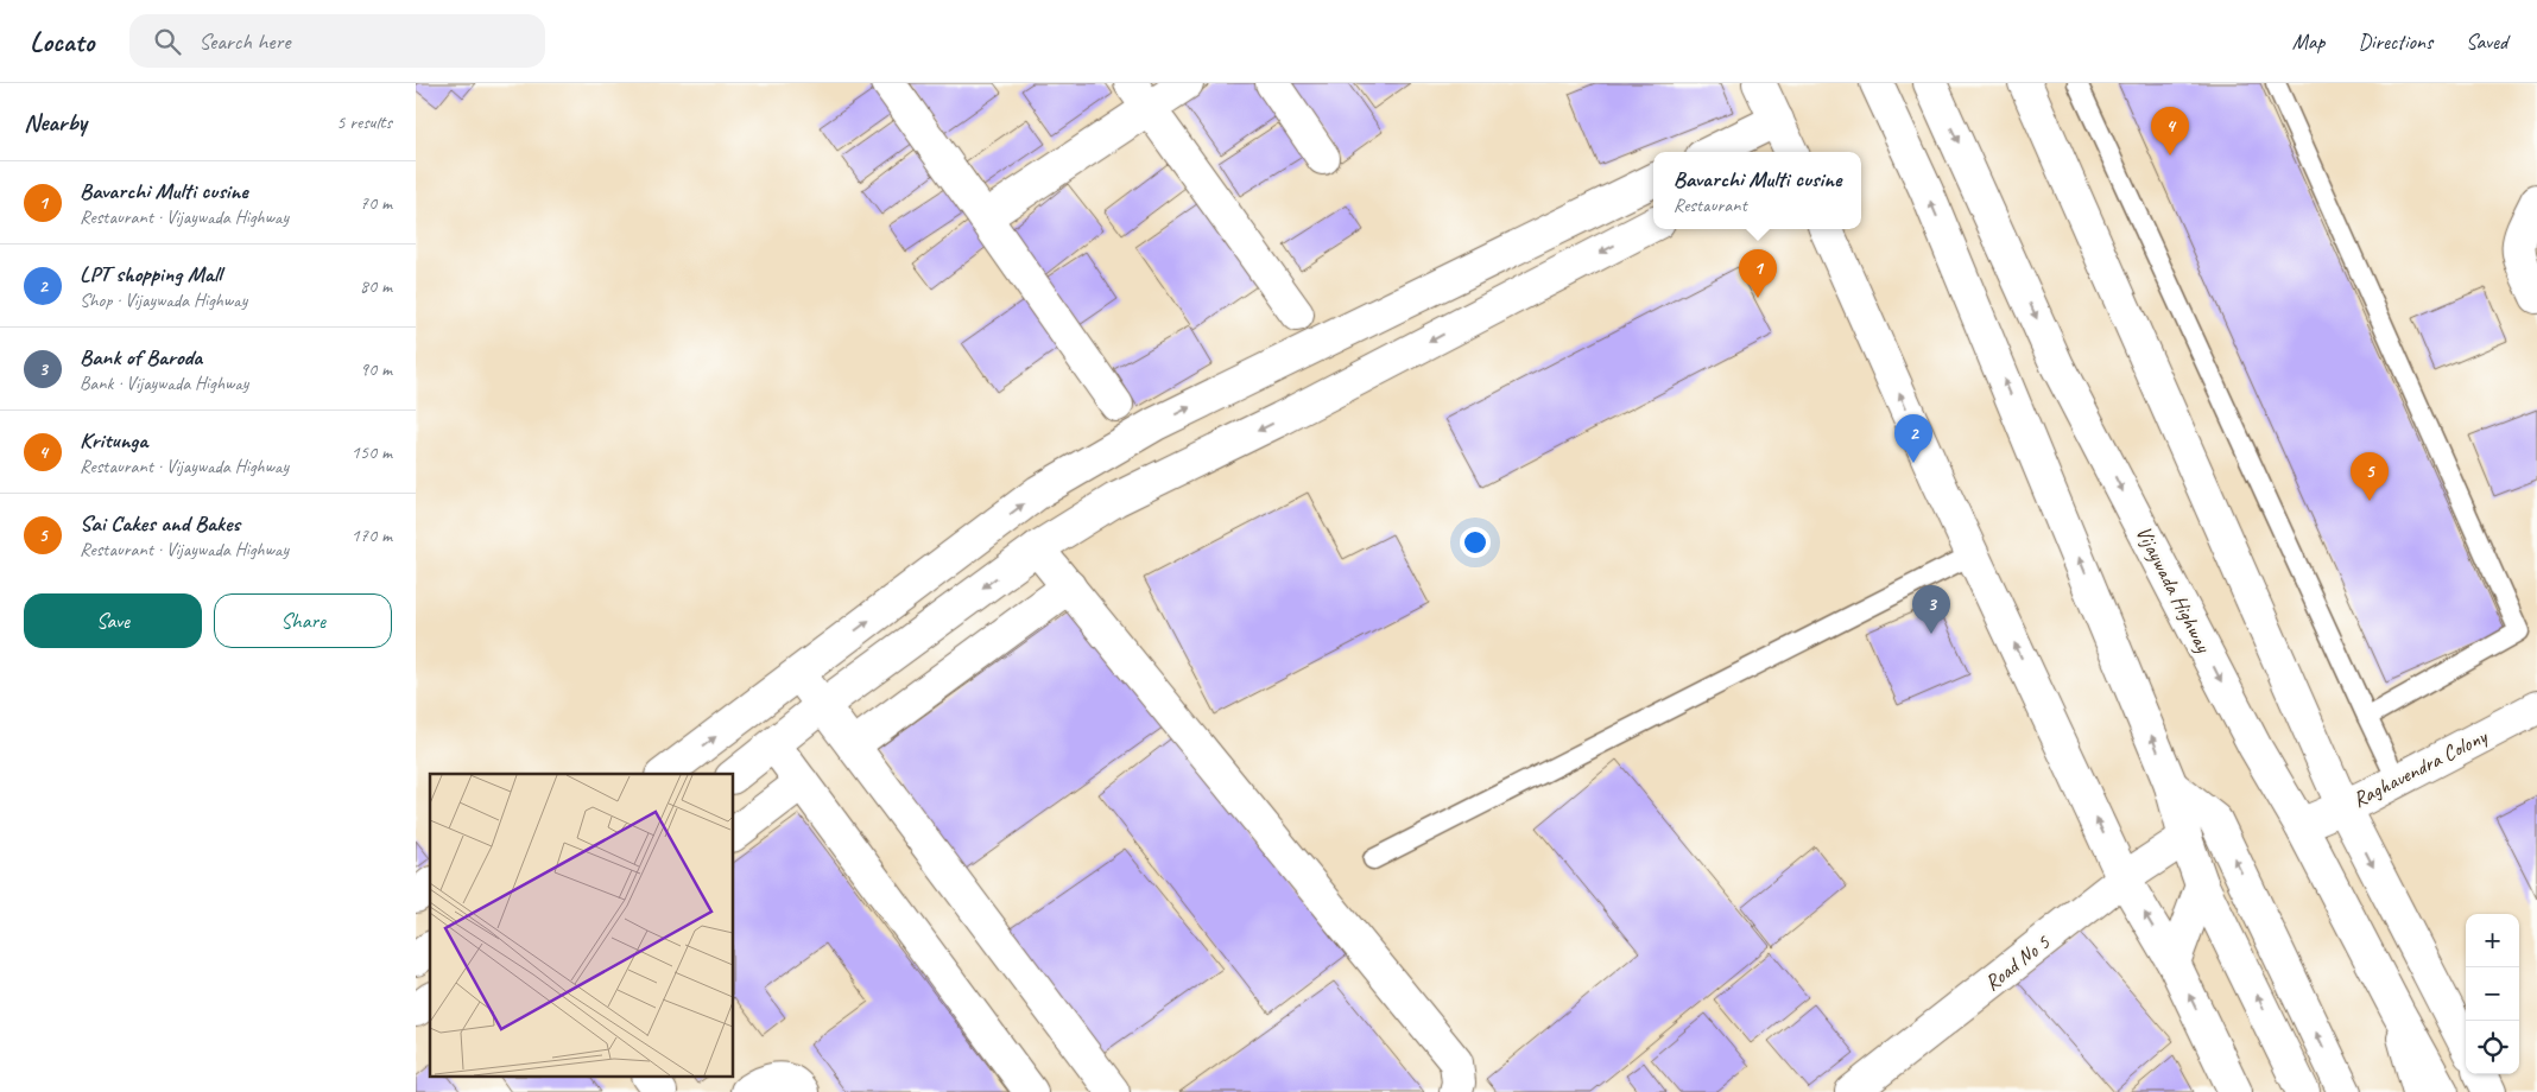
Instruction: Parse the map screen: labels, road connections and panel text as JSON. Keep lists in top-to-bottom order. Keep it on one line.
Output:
{"streets":{"main road":["Vijaywada Highway","Raghavendra Colony","Road No 5"]},"crossings":[["Vijaywada Highway","Raghavendra Colony"]],"page":{"header":"Locato","search":"Search here","nav":["Map","Directions","Saved"],"heading":["Nearby","5 results"],"pins":["4","1","2","5","3"],"popup":["Bavarchi Multi cusine","Restaurant"],"list":[{"mark":"1","name":"Bavarchi Multi cusine","note":"Restaurant · Vijaywada Highway","value":"70 m"},{"mark":"2","name":"LPT shopping Mall","note":"Shop · Vijaywada Highway","value":"80 m"},{"mark":"3","name":"Bank of Baroda","note":"Bank · Vijaywada Highway","value":"90 m"},{"mark":"4","name":"Kritunga","note":"Restaurant · Vijaywada Highway","value":"150 m"},{"mark":"5","name":"Sai Cakes and Bakes","note":"Restaurant · Vijaywada Highway","value":"170 m"}],"buttons":["Save","Share"],"map_buttons":["+","−"]}}
